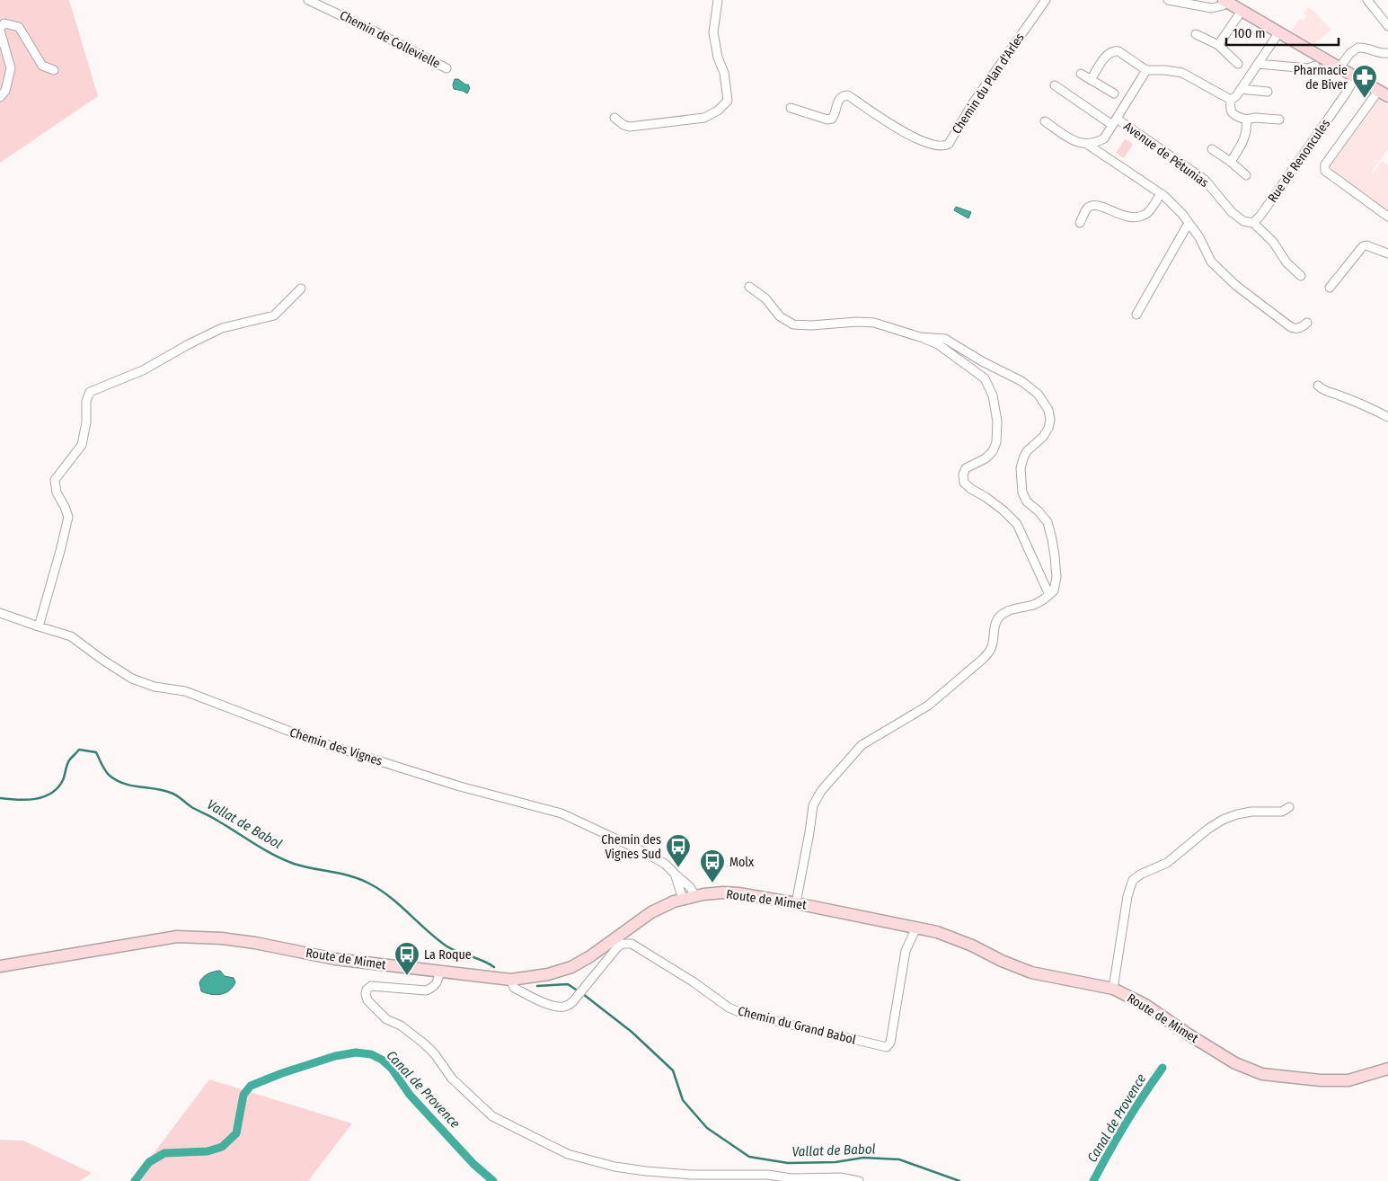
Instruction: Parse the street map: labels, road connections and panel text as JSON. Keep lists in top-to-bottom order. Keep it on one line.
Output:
{"streets":{"main road":["Route de Mimet"],"street":["Chemin de Collevielle","Chemin du Plan d'Arles","Avenue de Pétunias","Rue de Renoncules","Chemin des Vignes","Chemin du Grand Babol"]},"crossings":[["Avenue de Pétunias","Rue de Renoncules"],["Chemin des Vignes","Route de Mimet"],["Route de Mimet","Chemin du Grand Babol"]],"water":["Vallat de Babol","Canal de Provence"],"places":{"pharmacy":["Pharmacie de Biver"],"bus stop":["Chemin des Vignes Sud","Molx","La Roque"]},"scale_bar":"100 m"}
